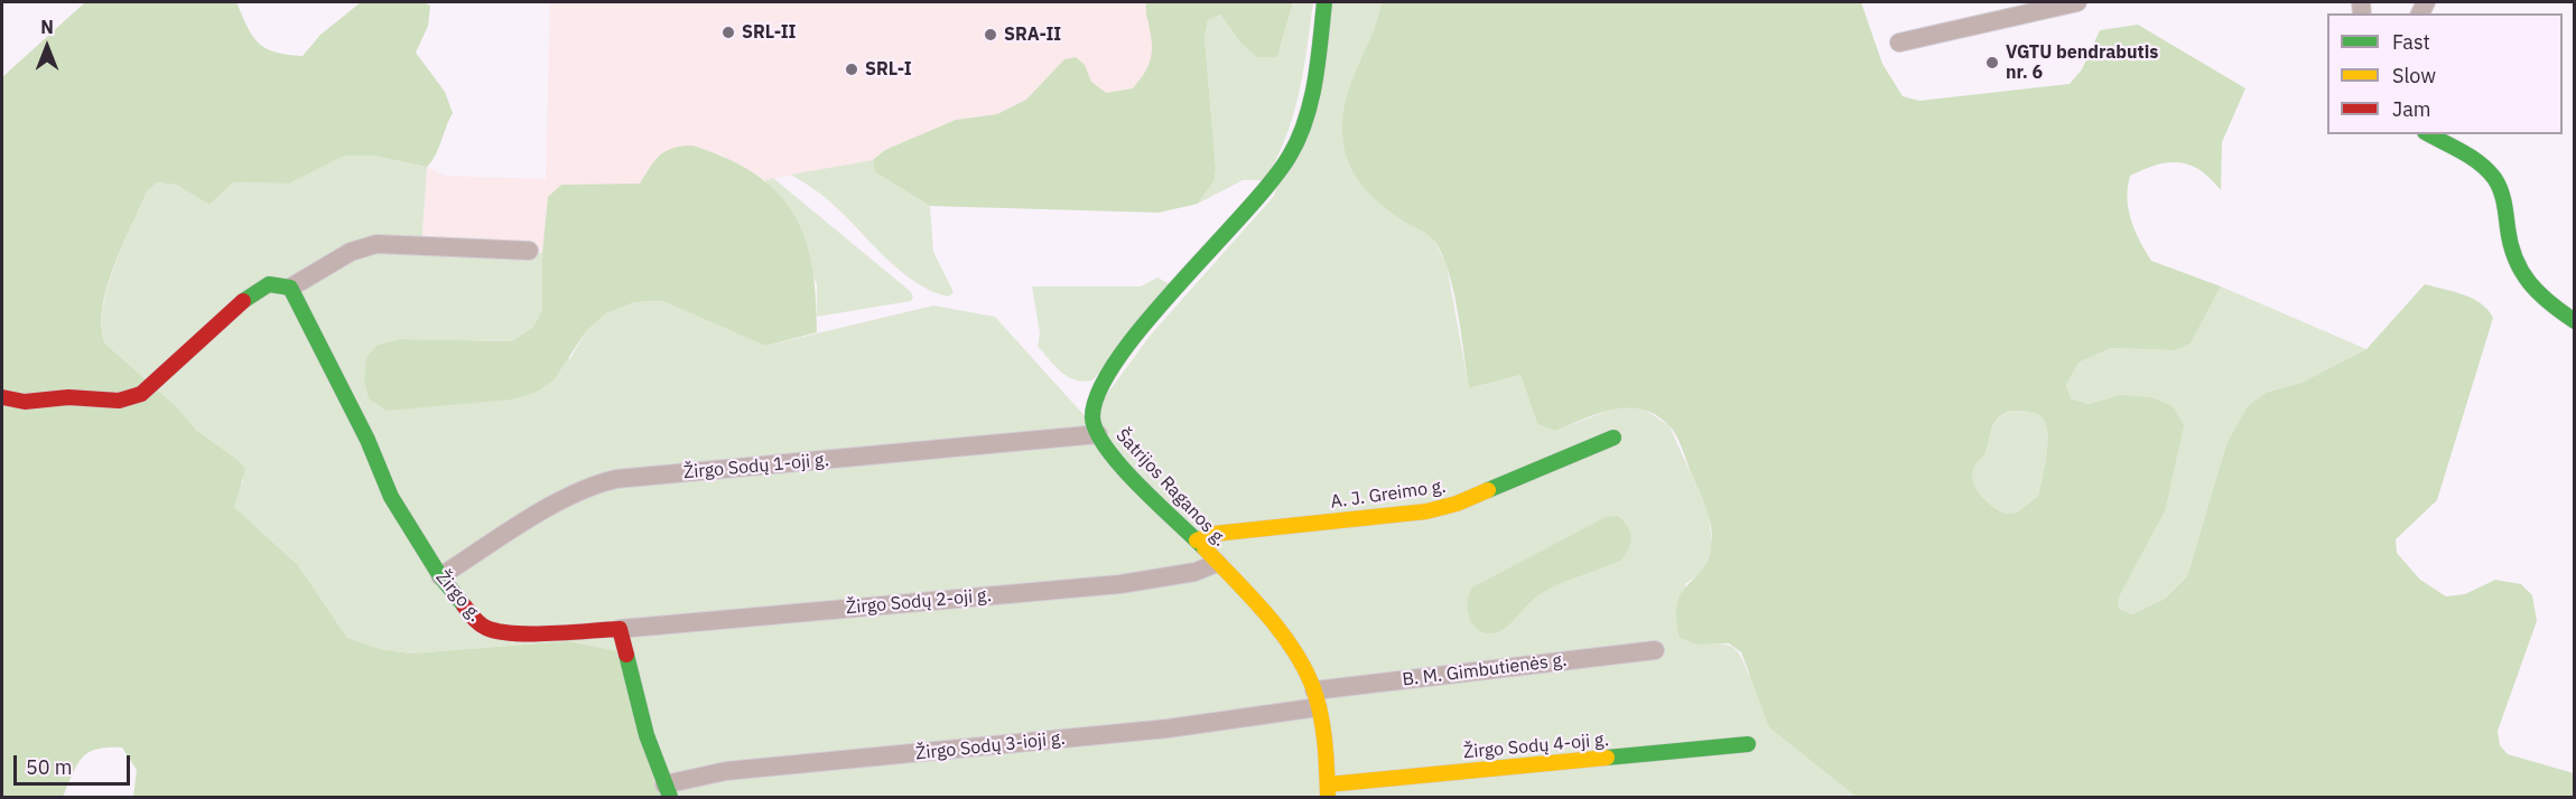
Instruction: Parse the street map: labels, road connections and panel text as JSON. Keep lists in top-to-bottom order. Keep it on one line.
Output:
{"streets":{"street":["Žirgo Sodų 1-oji g.","Šatrijos Raganos g.","A. J. Greimo g.","Žirgo g.","Žirgo Sodų 2-oji g.","B. M. Gimbutienės g.","Žirgo Sodų 3-ioji g.","Žirgo Sodų 4-oji g."]},"crossings":[["Žirgo Sodų 1-oji g.","Šatrijos Raganos g."],["Žirgo Sodų 1-oji g.","Žirgo g."],["Šatrijos Raganos g.","A. J. Greimo g."],["Šatrijos Raganos g.","Žirgo Sodų 2-oji g."],["Šatrijos Raganos g.","B. M. Gimbutienės g."],["Šatrijos Raganos g.","Žirgo Sodų 3-ioji g."],["Šatrijos Raganos g.","Žirgo Sodų 4-oji g."],["Žirgo g.","Žirgo Sodų 2-oji g."],["B. M. Gimbutienės g.","Žirgo Sodų 3-ioji g."]],"places":["SRL-II","SRA-II","VGTU bendrabutis nr. 6","SRL-I"],"legend":["Fast","Slow","Jam"],"scale_bar":"50 m","north":"top"}
